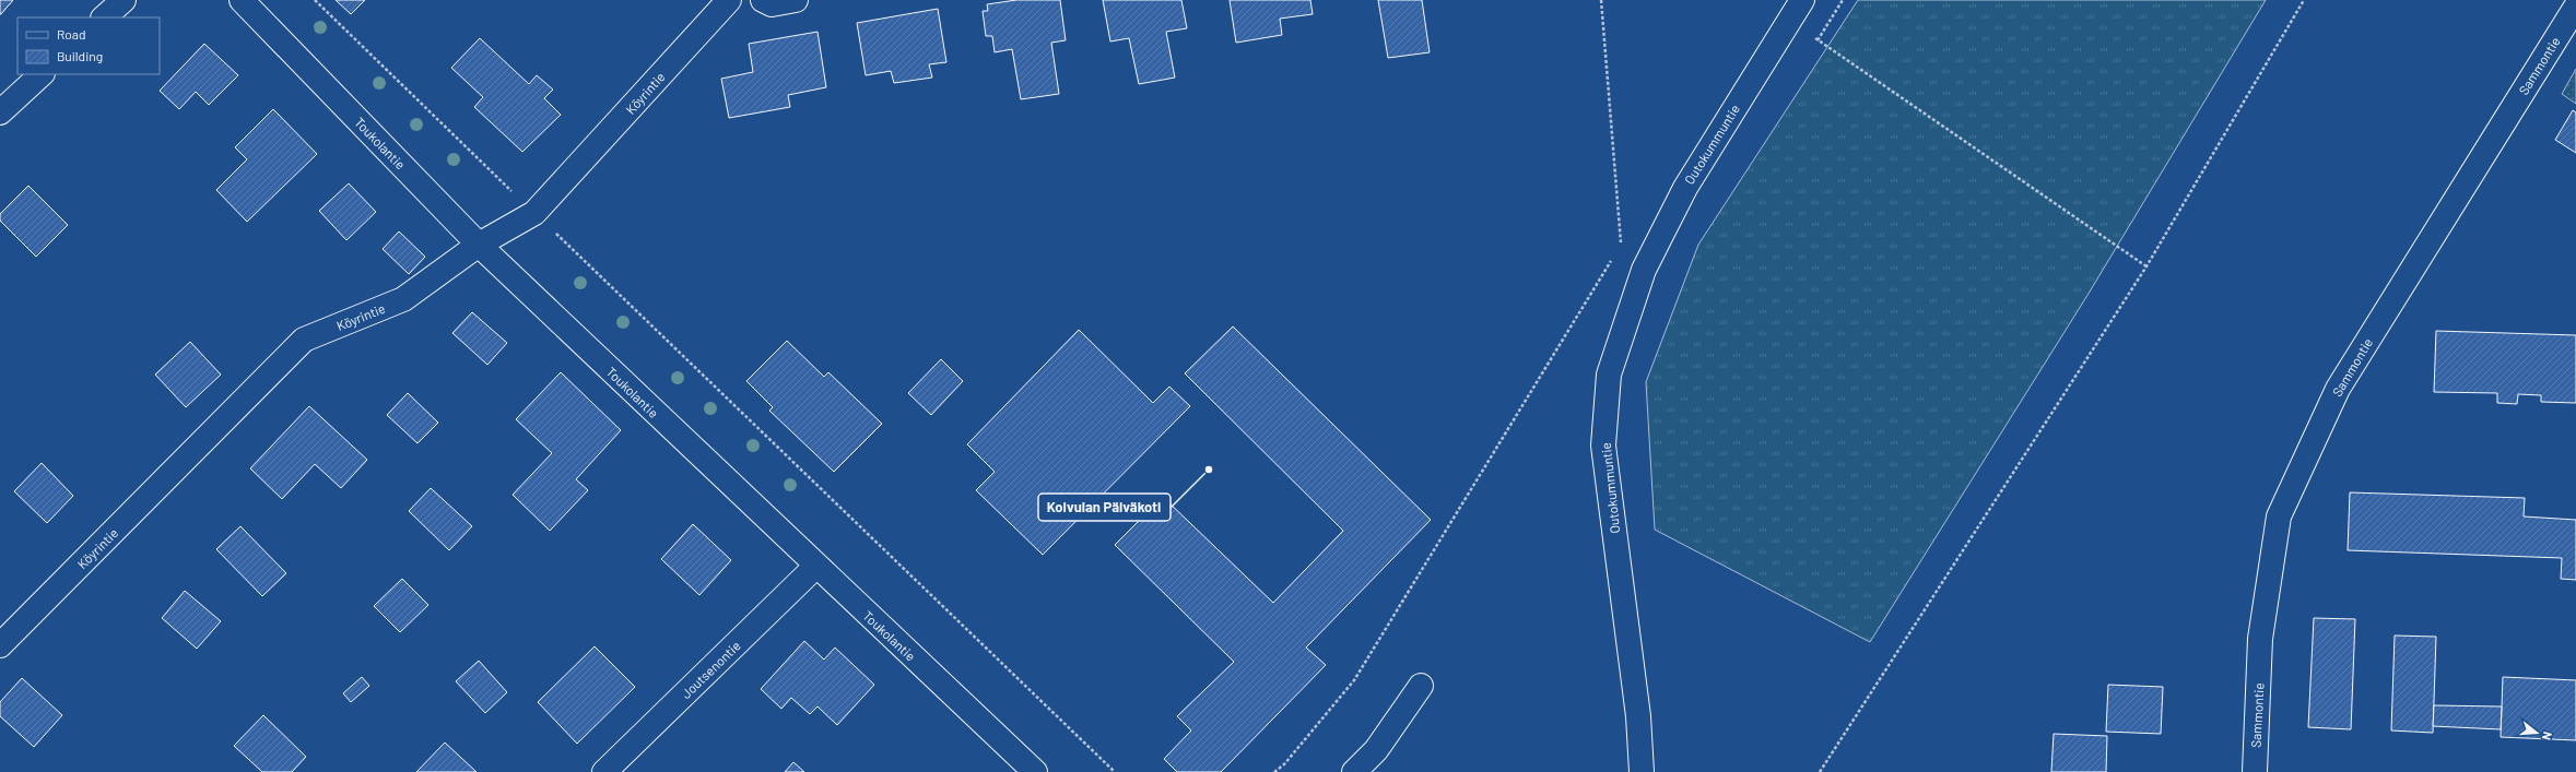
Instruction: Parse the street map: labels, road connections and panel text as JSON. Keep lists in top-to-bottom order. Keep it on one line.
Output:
{"streets":{"street":["Sammontie","Köyrintie","Toukolantie","Outokummuntie","Joutsenontie"]},"crossings":[["Köyrintie","Toukolantie"],["Toukolantie","Joutsenontie"]],"places":["Koivulan Päiväkoti"],"legend":["Road","Building"],"north":"right"}
